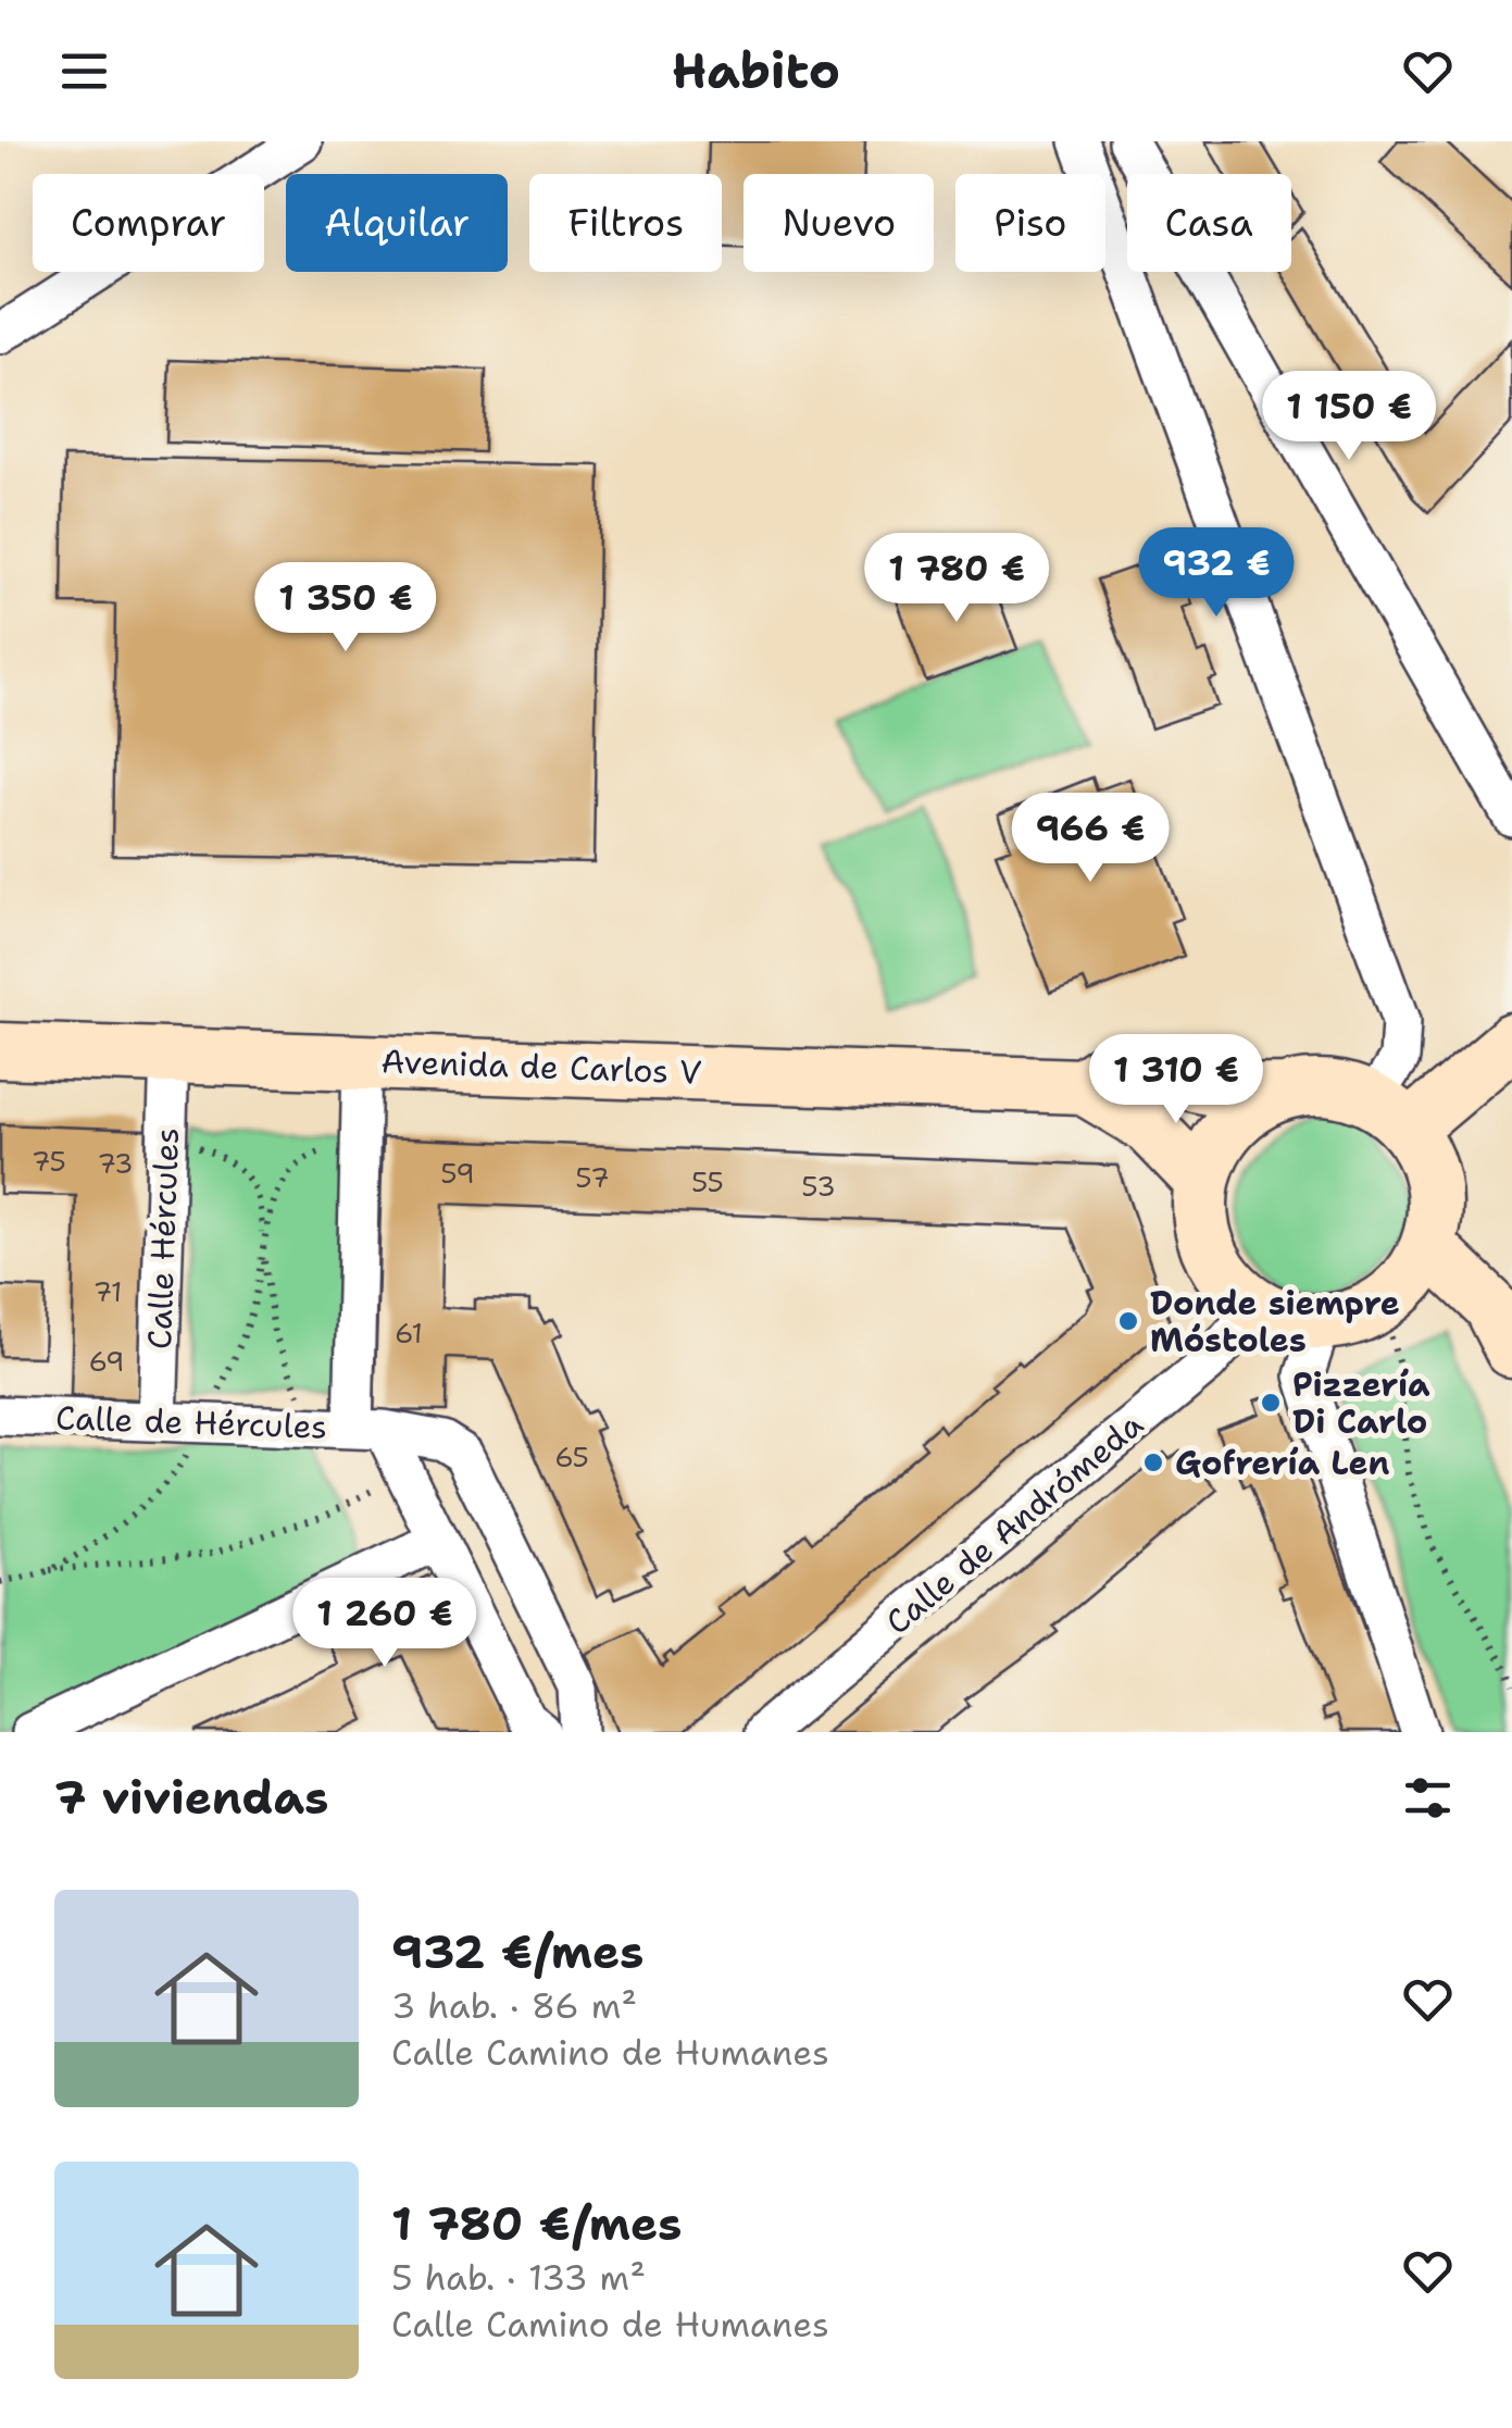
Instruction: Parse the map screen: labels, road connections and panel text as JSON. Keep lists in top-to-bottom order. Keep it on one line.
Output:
{"streets":{"street":["Avenida de Carlos V","Calle Hércules","Calle de Hércules","Calle de Andrómeda"]},"crossings":[["Avenida de Carlos V","Calle Hércules"],["Avenida de Carlos V","Calle de Andrómeda"],["Calle Hércules","Calle de Hércules"]],"places":["Donde siempre Móstoles","Pizzería Di Carlo","Gofrería Len"],"house_numbers":["75","73","59","57","55","53","71","61","69","65"],"page":{"header":"Habito","chip":["Comprar","Alquilar","Filtros","Nuevo","Piso","Casa"],"price":["1 150 €","932 €","1 780 €","1 350 €","966 €","1 310 €","1 260 €"],"heading":"7 viviendas","list":[{"name":"932 €/mes","note":"3 hab. · 86 m² · Calle Camino de Humanes"},{"name":"1 780 €/mes","note":"5 hab. · 133 m² · Calle Camino de Humanes"}]}}
